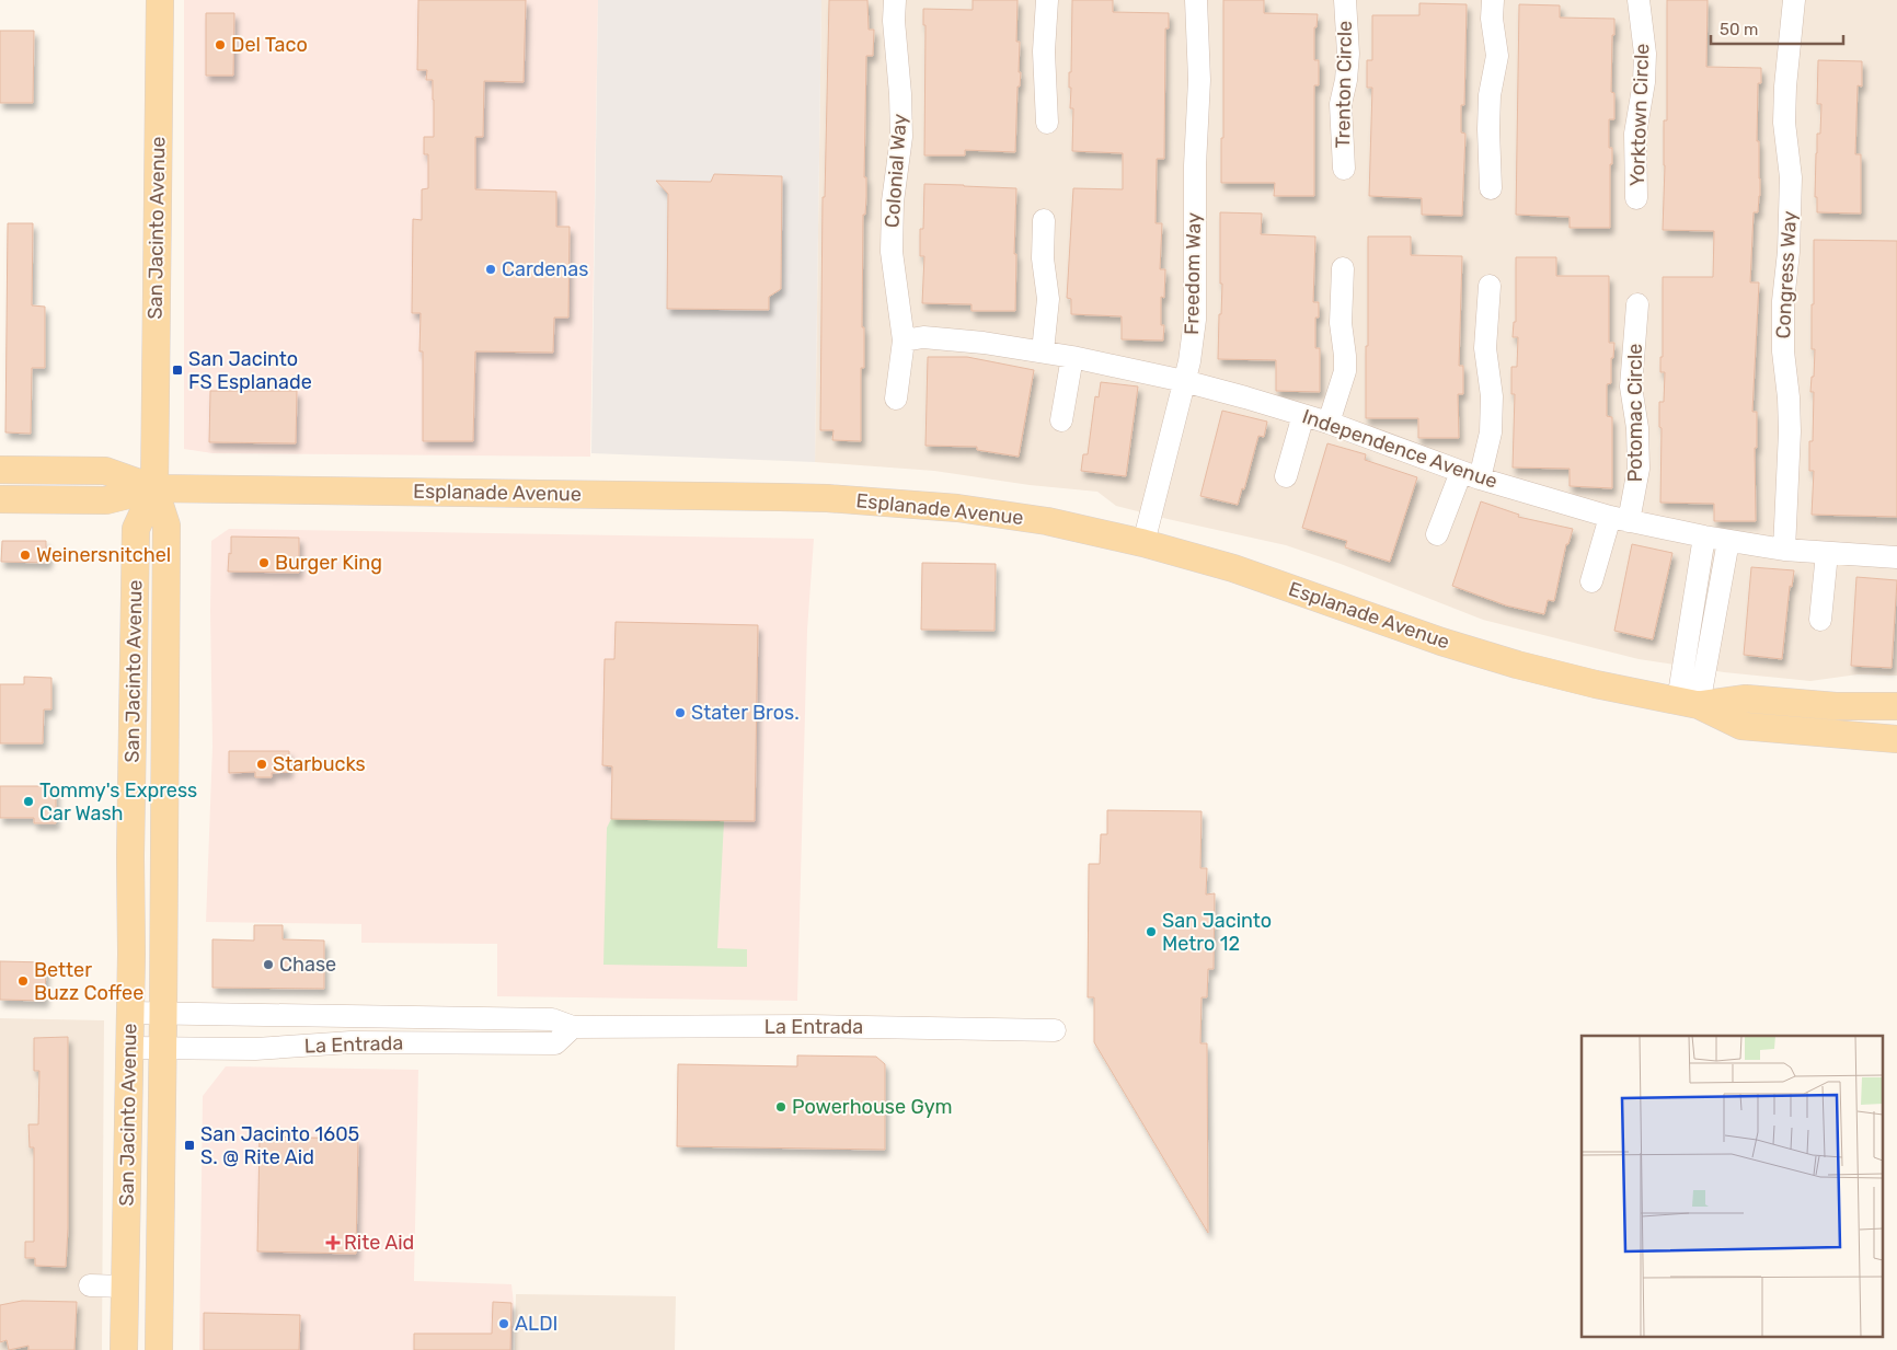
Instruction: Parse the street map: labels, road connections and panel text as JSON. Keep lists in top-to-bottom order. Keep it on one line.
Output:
{"streets":{"main road":["San Jacinto Avenue","Esplanade Avenue"],"street":["Trenton Circle","Yorktown Circle","Colonial Way","Freedom Way","Congress Way","Potomac Circle","Independence Avenue","La Entrada"]},"crossings":[["Colonial Way","Independence Avenue"],["San Jacinto Avenue","Esplanade Avenue"],["San Jacinto Avenue","La Entrada"],["Freedom Way","Independence Avenue"],["Freedom Way","Esplanade Avenue"],["Congress Way","Independence Avenue"],["Potomac Circle","Independence Avenue"]],"places":{"other":["Del Taco","Cardenas","Weinersnitchel","Burger King","Stater Bros.","Starbucks","Tommy's Express Car Wash","San Jacinto Metro 12","Chase","Better Buzz Coffee","Powerhouse Gym","ALDI"],"transit":["San Jacinto FS Esplanade","San Jacinto 1605 S. @ Rite Aid"],"health":["Rite Aid"]},"scale_bar":"50 m"}
